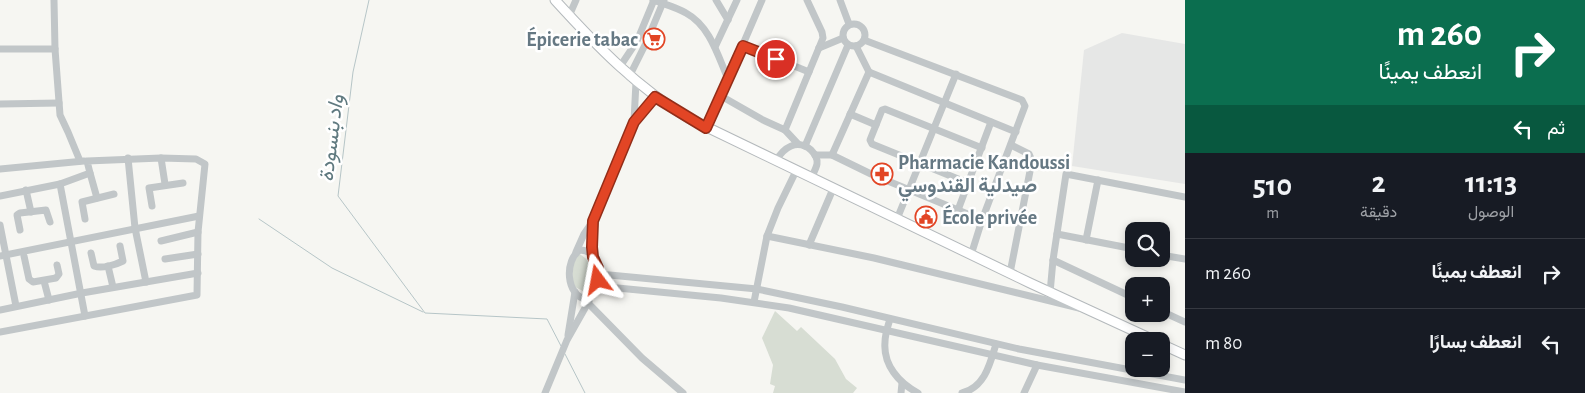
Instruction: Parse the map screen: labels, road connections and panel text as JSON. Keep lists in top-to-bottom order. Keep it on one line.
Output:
{"water":["واد بنسودة"],"places":{"supermarket":["Épicerie tabac"],"pharmacy":["Pharmacie Kandoussi صيدلية القندوسي"],"public building":["École privée"]},"page":{"turn":["260 m","انعطف يمينًا"],"then":"ثم","eta":["11:13","الوصول","2","دقيقة","510","m"],"map_buttons":["+","−"],"list":[{"name":"انعطف يمينًا","value":"260 m"},{"name":"انعطف يسارًا","value":"80 m"}]}}
